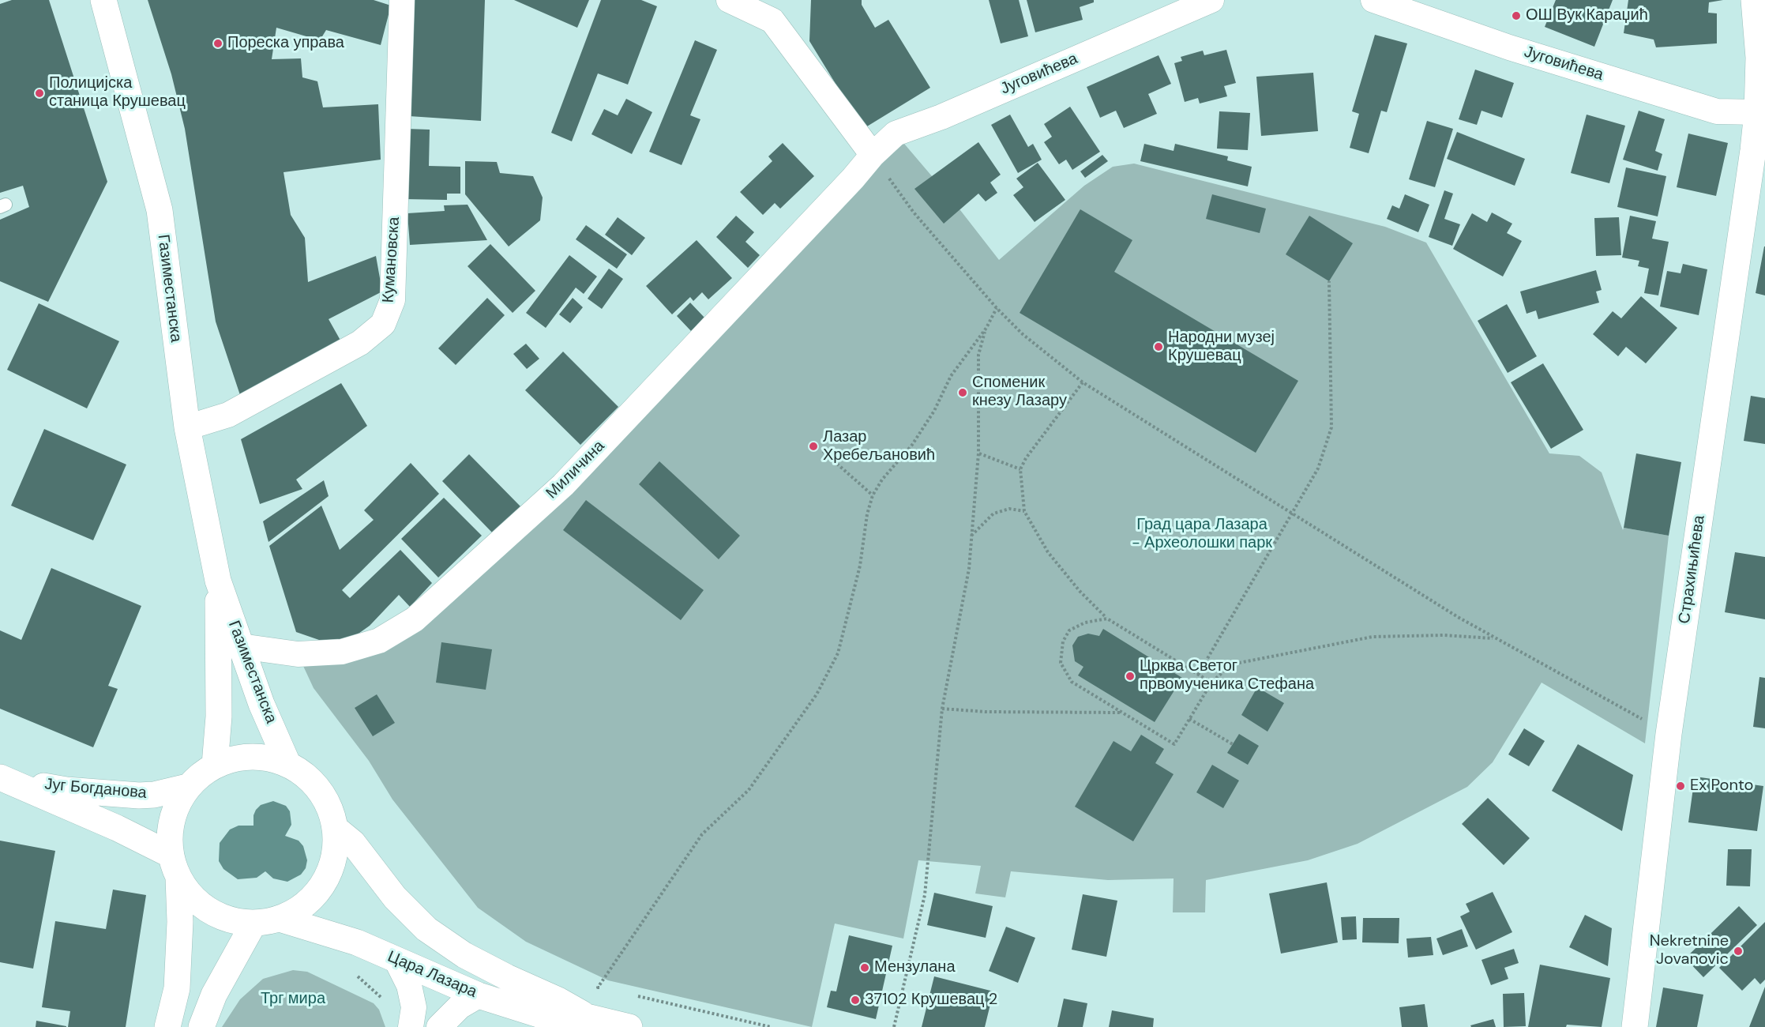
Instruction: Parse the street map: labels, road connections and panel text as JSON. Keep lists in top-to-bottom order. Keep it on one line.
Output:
{"streets":{"main road":["Газиместанска","Страхињићева","Југ Богданова","Цара Лазара"],"street":["Југовићева","Кумановска","Миличина"]},"crossings":[["Југовићева","Миличина"],["Југовићева","Страхињићева"],["Кумановска","Газиместанска"],["Газиместанска","Миличина"],["Газиместанска","Југ Богданова"],["Газиместанска","Цара Лазара"],["Југ Богданова","Цара Лазара"]],"parks":["Град цара Лазара - Археолошки парк","Трг мира"],"places":["ОШ Вук Караџић","Пореска управа","Полицијска станица Крушевац","Народни музеј Крушевац","Споменик кнезу Лазару","Лазар Хребељановић","Црква Светог првомученика Стефана","Ex Ponto","Nekretnine Jovanovic","Мензулана","37102 Крушевац 2"]}
